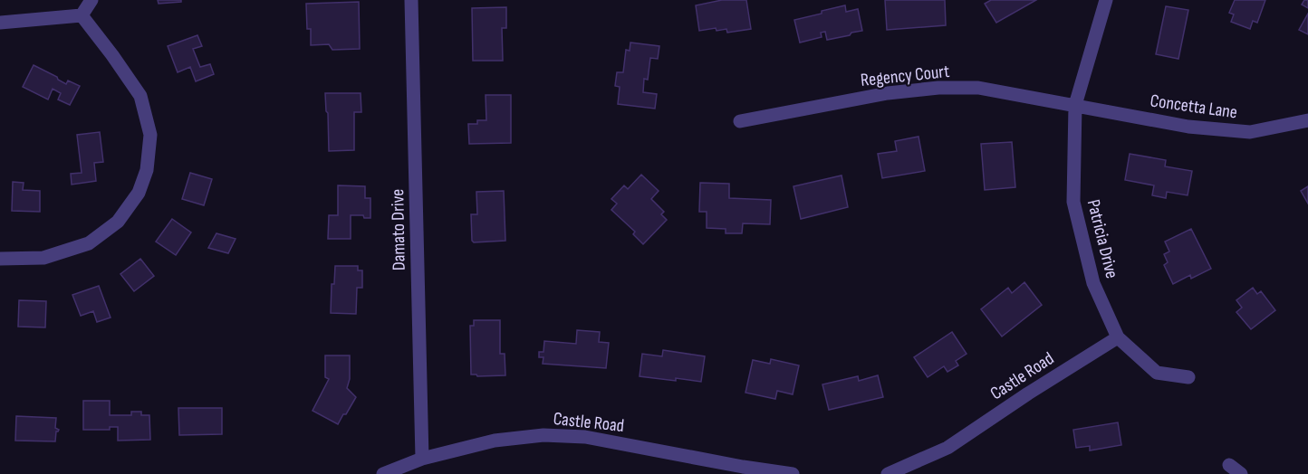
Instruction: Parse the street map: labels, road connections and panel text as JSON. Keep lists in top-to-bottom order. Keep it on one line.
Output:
{"streets":{"street":["Regency Court","Concetta Lane","Damato Drive","Patricia Drive","Castle Road"]},"crossings":[["Regency Court","Concetta Lane"],["Regency Court","Patricia Drive"],["Concetta Lane","Patricia Drive"],["Damato Drive","Castle Road"],["Patricia Drive","Castle Road"]]}
